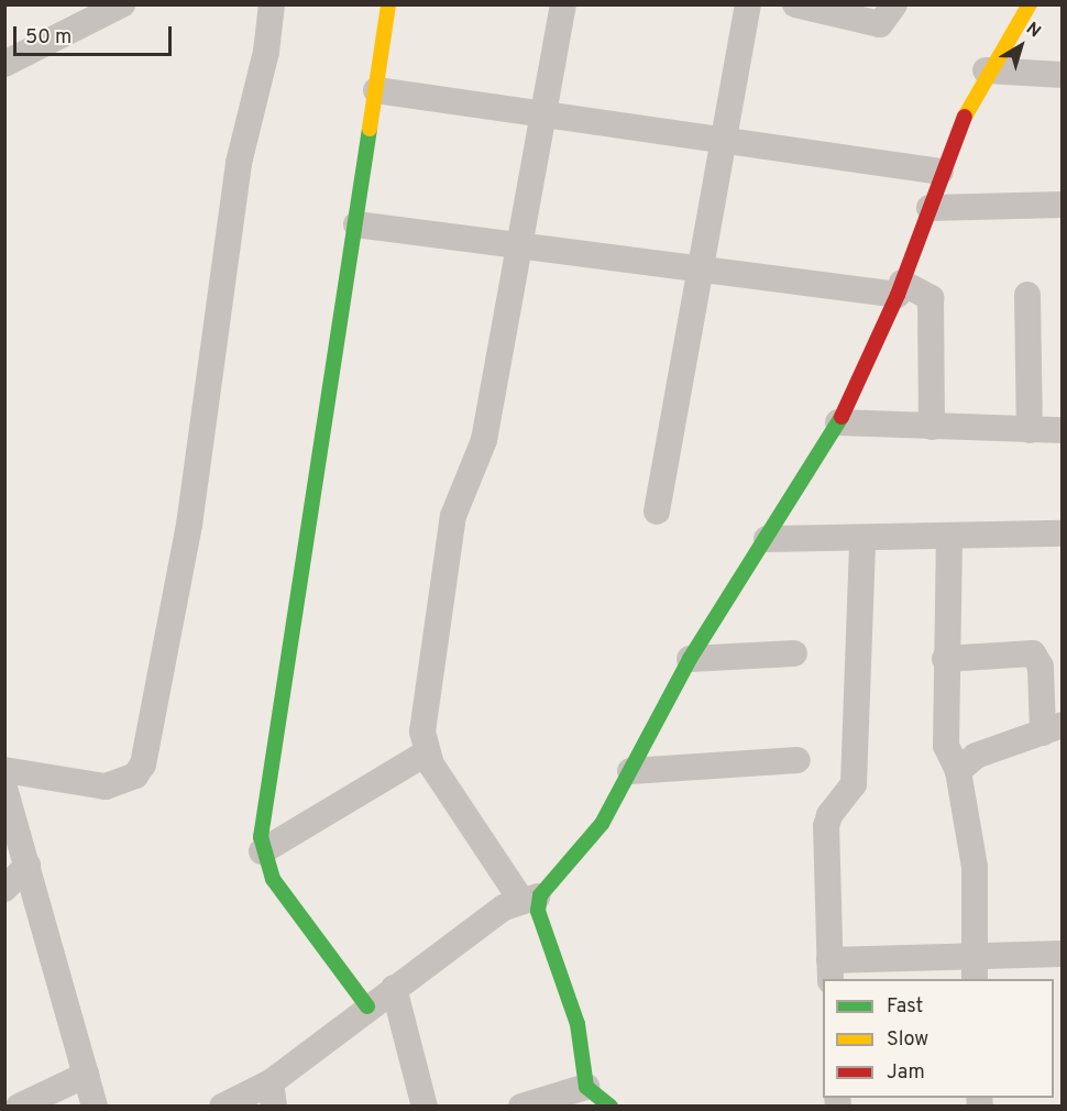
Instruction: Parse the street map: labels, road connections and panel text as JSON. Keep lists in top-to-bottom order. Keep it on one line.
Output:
{"legend":["Fast","Slow","Jam"],"scale_bar":"50 m","north":"top right"}
